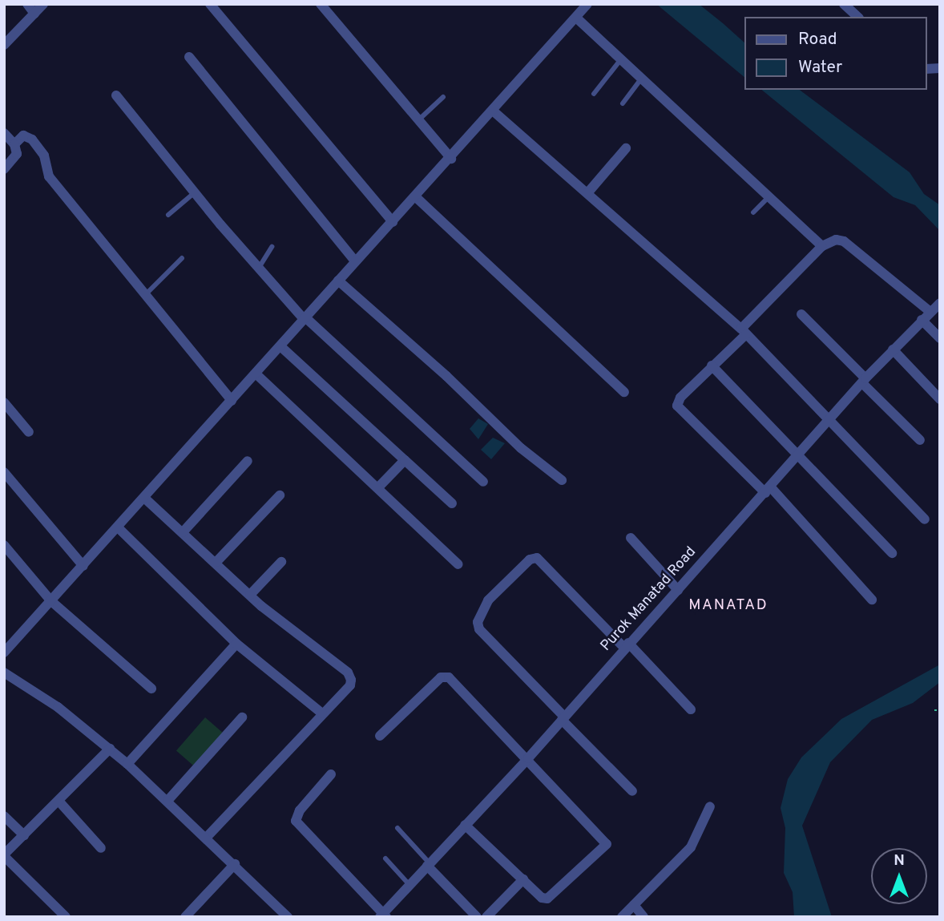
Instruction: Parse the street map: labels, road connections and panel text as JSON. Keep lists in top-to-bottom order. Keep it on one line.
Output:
{"streets":{"street":["Purok Manatad Road"]},"districts":["MANATAD"],"legend":["Road","Water"],"north":"top"}
